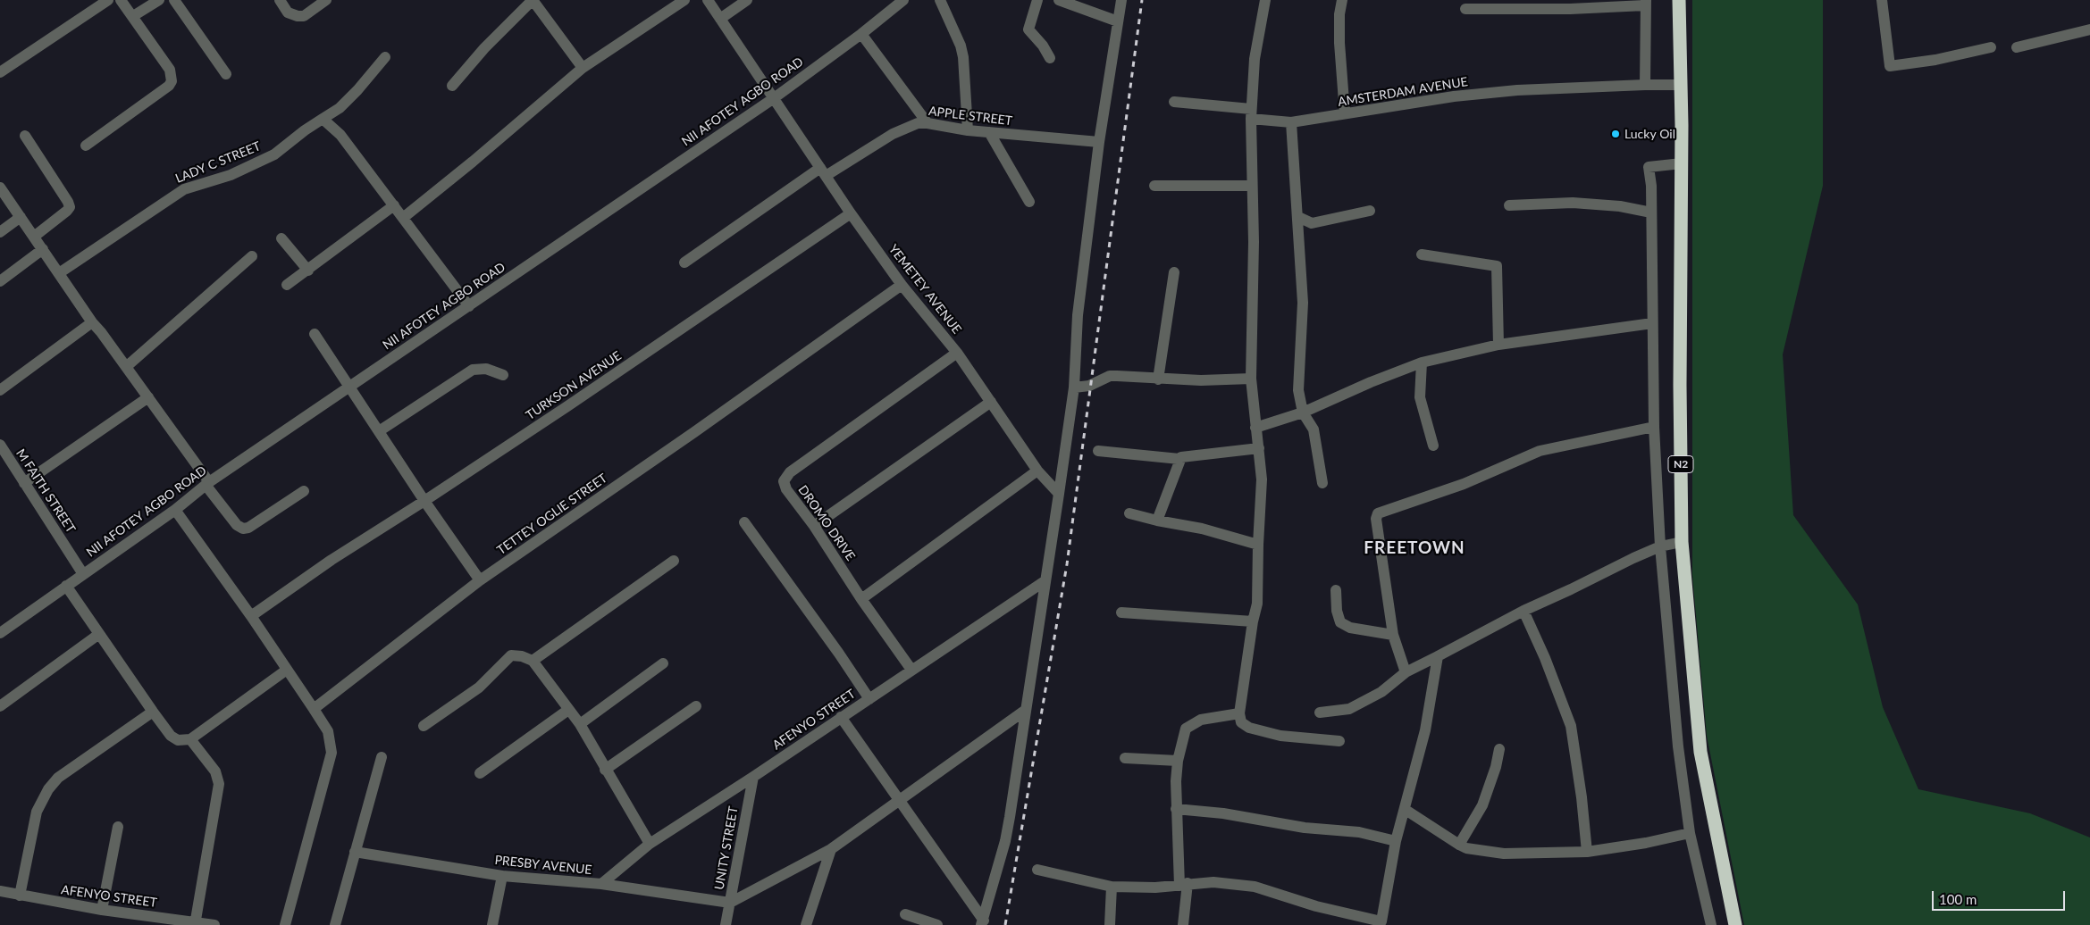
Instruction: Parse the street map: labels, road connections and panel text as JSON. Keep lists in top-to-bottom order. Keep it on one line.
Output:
{"streets":{"highway":["N2"],"street":["AMSTERDAM AVENUE","NII AFOTEY AGBO ROAD","APPLE STREET","LADY C STREET","YEMETEY AVENUE","TURKSON AVENUE","M FAITH STREET","TETTEY OGLIE STREET","DROMO DRIVE","AFENYO STREET","UNITY STREET","PRESBY AVENUE"]},"crossings":[["AMSTERDAM AVENUE","N2"],["NII AFOTEY AGBO ROAD","YEMETEY AVENUE"],["NII AFOTEY AGBO ROAD","M FAITH STREET"],["APPLE STREET","YEMETEY AVENUE"],["YEMETEY AVENUE","TURKSON AVENUE"],["YEMETEY AVENUE","TETTEY OGLIE STREET"],["YEMETEY AVENUE","DROMO DRIVE"],["DROMO DRIVE","AFENYO STREET"],["AFENYO STREET","UNITY STREET"],["AFENYO STREET","PRESBY AVENUE"],["UNITY STREET","PRESBY AVENUE"]],"districts":["FREETOWN"],"places":["Lucky Oil"],"scale_bar":"100 m"}
